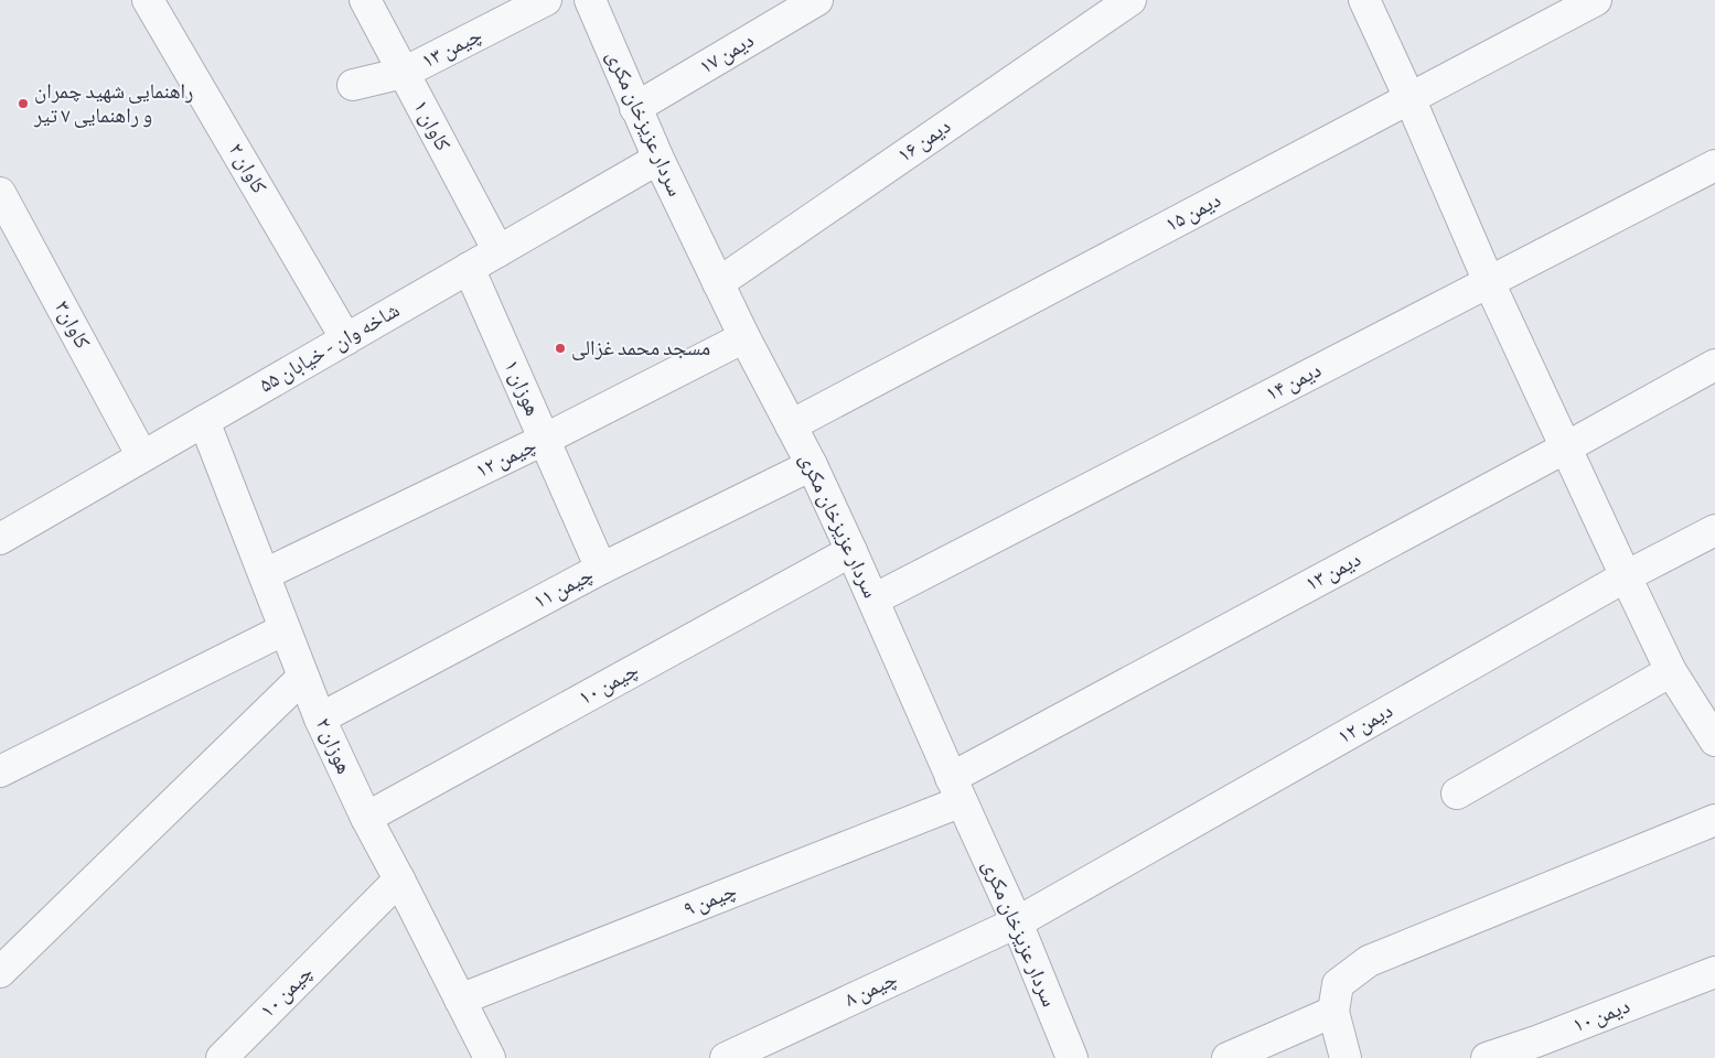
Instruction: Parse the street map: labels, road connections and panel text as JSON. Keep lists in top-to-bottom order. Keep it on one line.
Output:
{"streets":{"street":["چیمن ۱۳","دیمن ۱۷","سردار عزیزخان مکری","کاوان ۱","دیمن ۱۶","کاوان ۲","دیمن ۱۵","کاوان۳","شاخه وان - خیابان ۵۵","دیمن ۱۴","هوزان ۱","چیمن ۱۲","دیمن ۱۳","چیمن ۱۱","چیمن ۱۰","دیمن ۱۲","هوزان ۲","چیمن ۹","چیمن ۸","دیمن ۱۰"]},"crossings":[["چیمن ۱۳","کاوان ۱"],["دیمن ۱۷","سردار عزیزخان مکری"],["سردار عزیزخان مکری","دیمن ۱۶"],["سردار عزیزخان مکری","دیمن ۱۵"],["سردار عزیزخان مکری","شاخه وان - خیابان ۵۵"],["سردار عزیزخان مکری","دیمن ۱۴"],["سردار عزیزخان مکری","چیمن ۱۲"],["سردار عزیزخان مکری","دیمن ۱۳"],["سردار عزیزخان مکری","چیمن ۱۱"],["سردار عزیزخان مکری","چیمن ۱۰"],["سردار عزیزخان مکری","دیمن ۱۲"],["سردار عزیزخان مکری","چیمن ۹"],["سردار عزیزخان مکری","چیمن ۸"],["کاوان ۱","شاخه وان - خیابان ۵۵"],["کاوان ۲","شاخه وان - خیابان ۵۵"],["کاوان۳","شاخه وان - خیابان ۵۵"],["شاخه وان - خیابان ۵۵","هوزان ۱"],["شاخه وان - خیابان ۵۵","هوزان ۲"],["هوزان ۱","چیمن ۱۲"],["هوزان ۱","چیمن ۱۱"],["چیمن ۱۲","هوزان ۲"],["دیمن ۱۳","چیمن ۹"],["چیمن ۱۱","هوزان ۲"],["چیمن ۱۰","هوزان ۲"],["دیمن ۱۲","چیمن ۸"],["هوزان ۲","چیمن ۹"]],"places":["راهنمایی شهید چمران و راهنمایی ۷ تیر","مسجد محمد غزالی"]}
